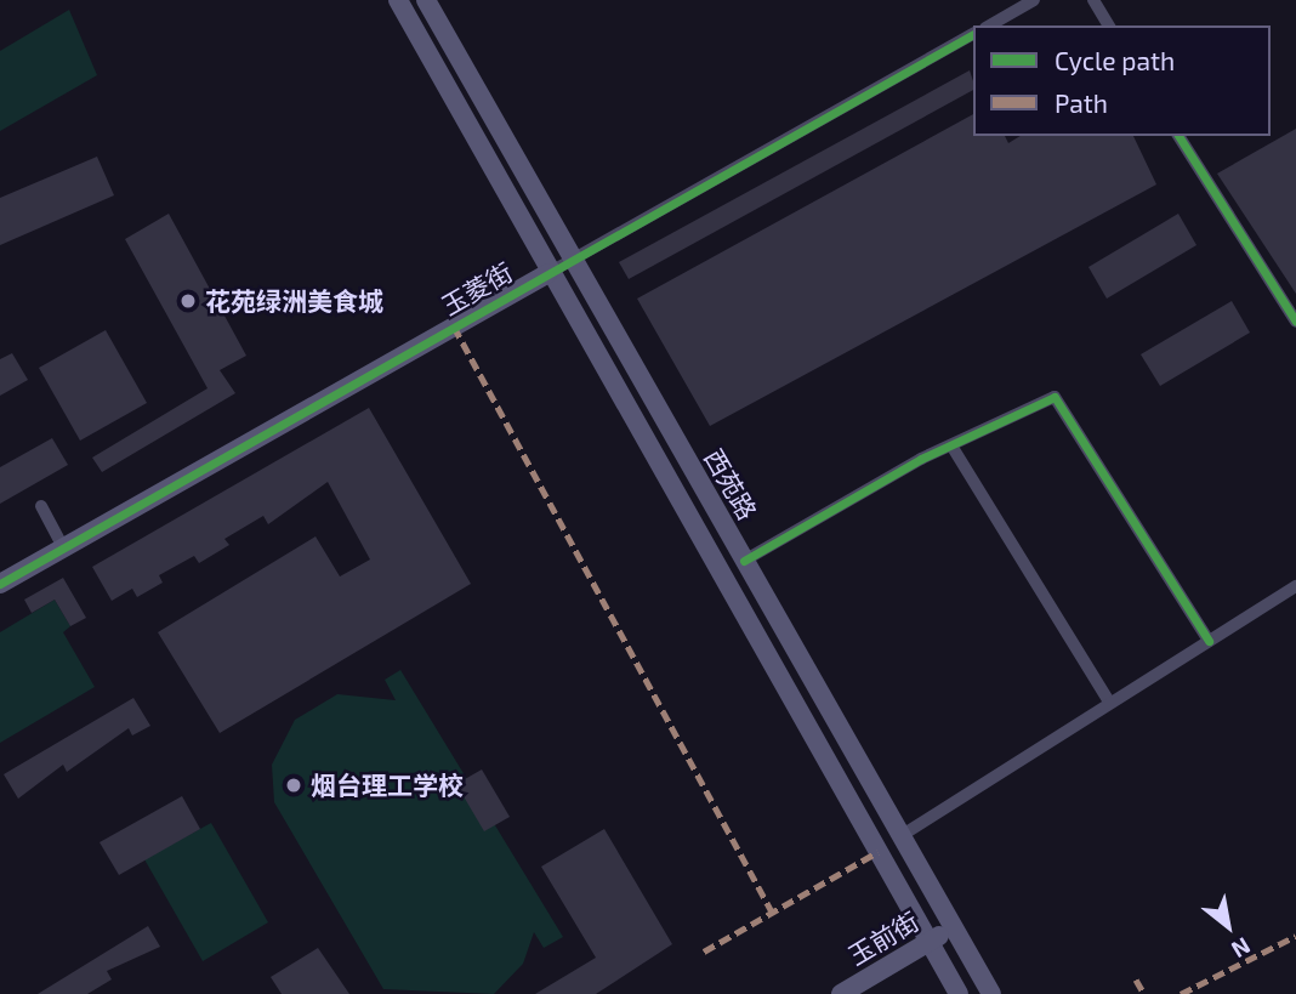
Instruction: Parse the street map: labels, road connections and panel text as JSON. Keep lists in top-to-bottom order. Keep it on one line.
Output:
{"streets":{"main road":["玉菱街","西苑路","玉前街"]},"crossings":[["玉菱街","西苑路"],["西苑路","玉前街"]],"places":["花苑绿洲美食城","烟台理工学校"],"legend":["Cycle path","Path"],"north":"bottom right"}
